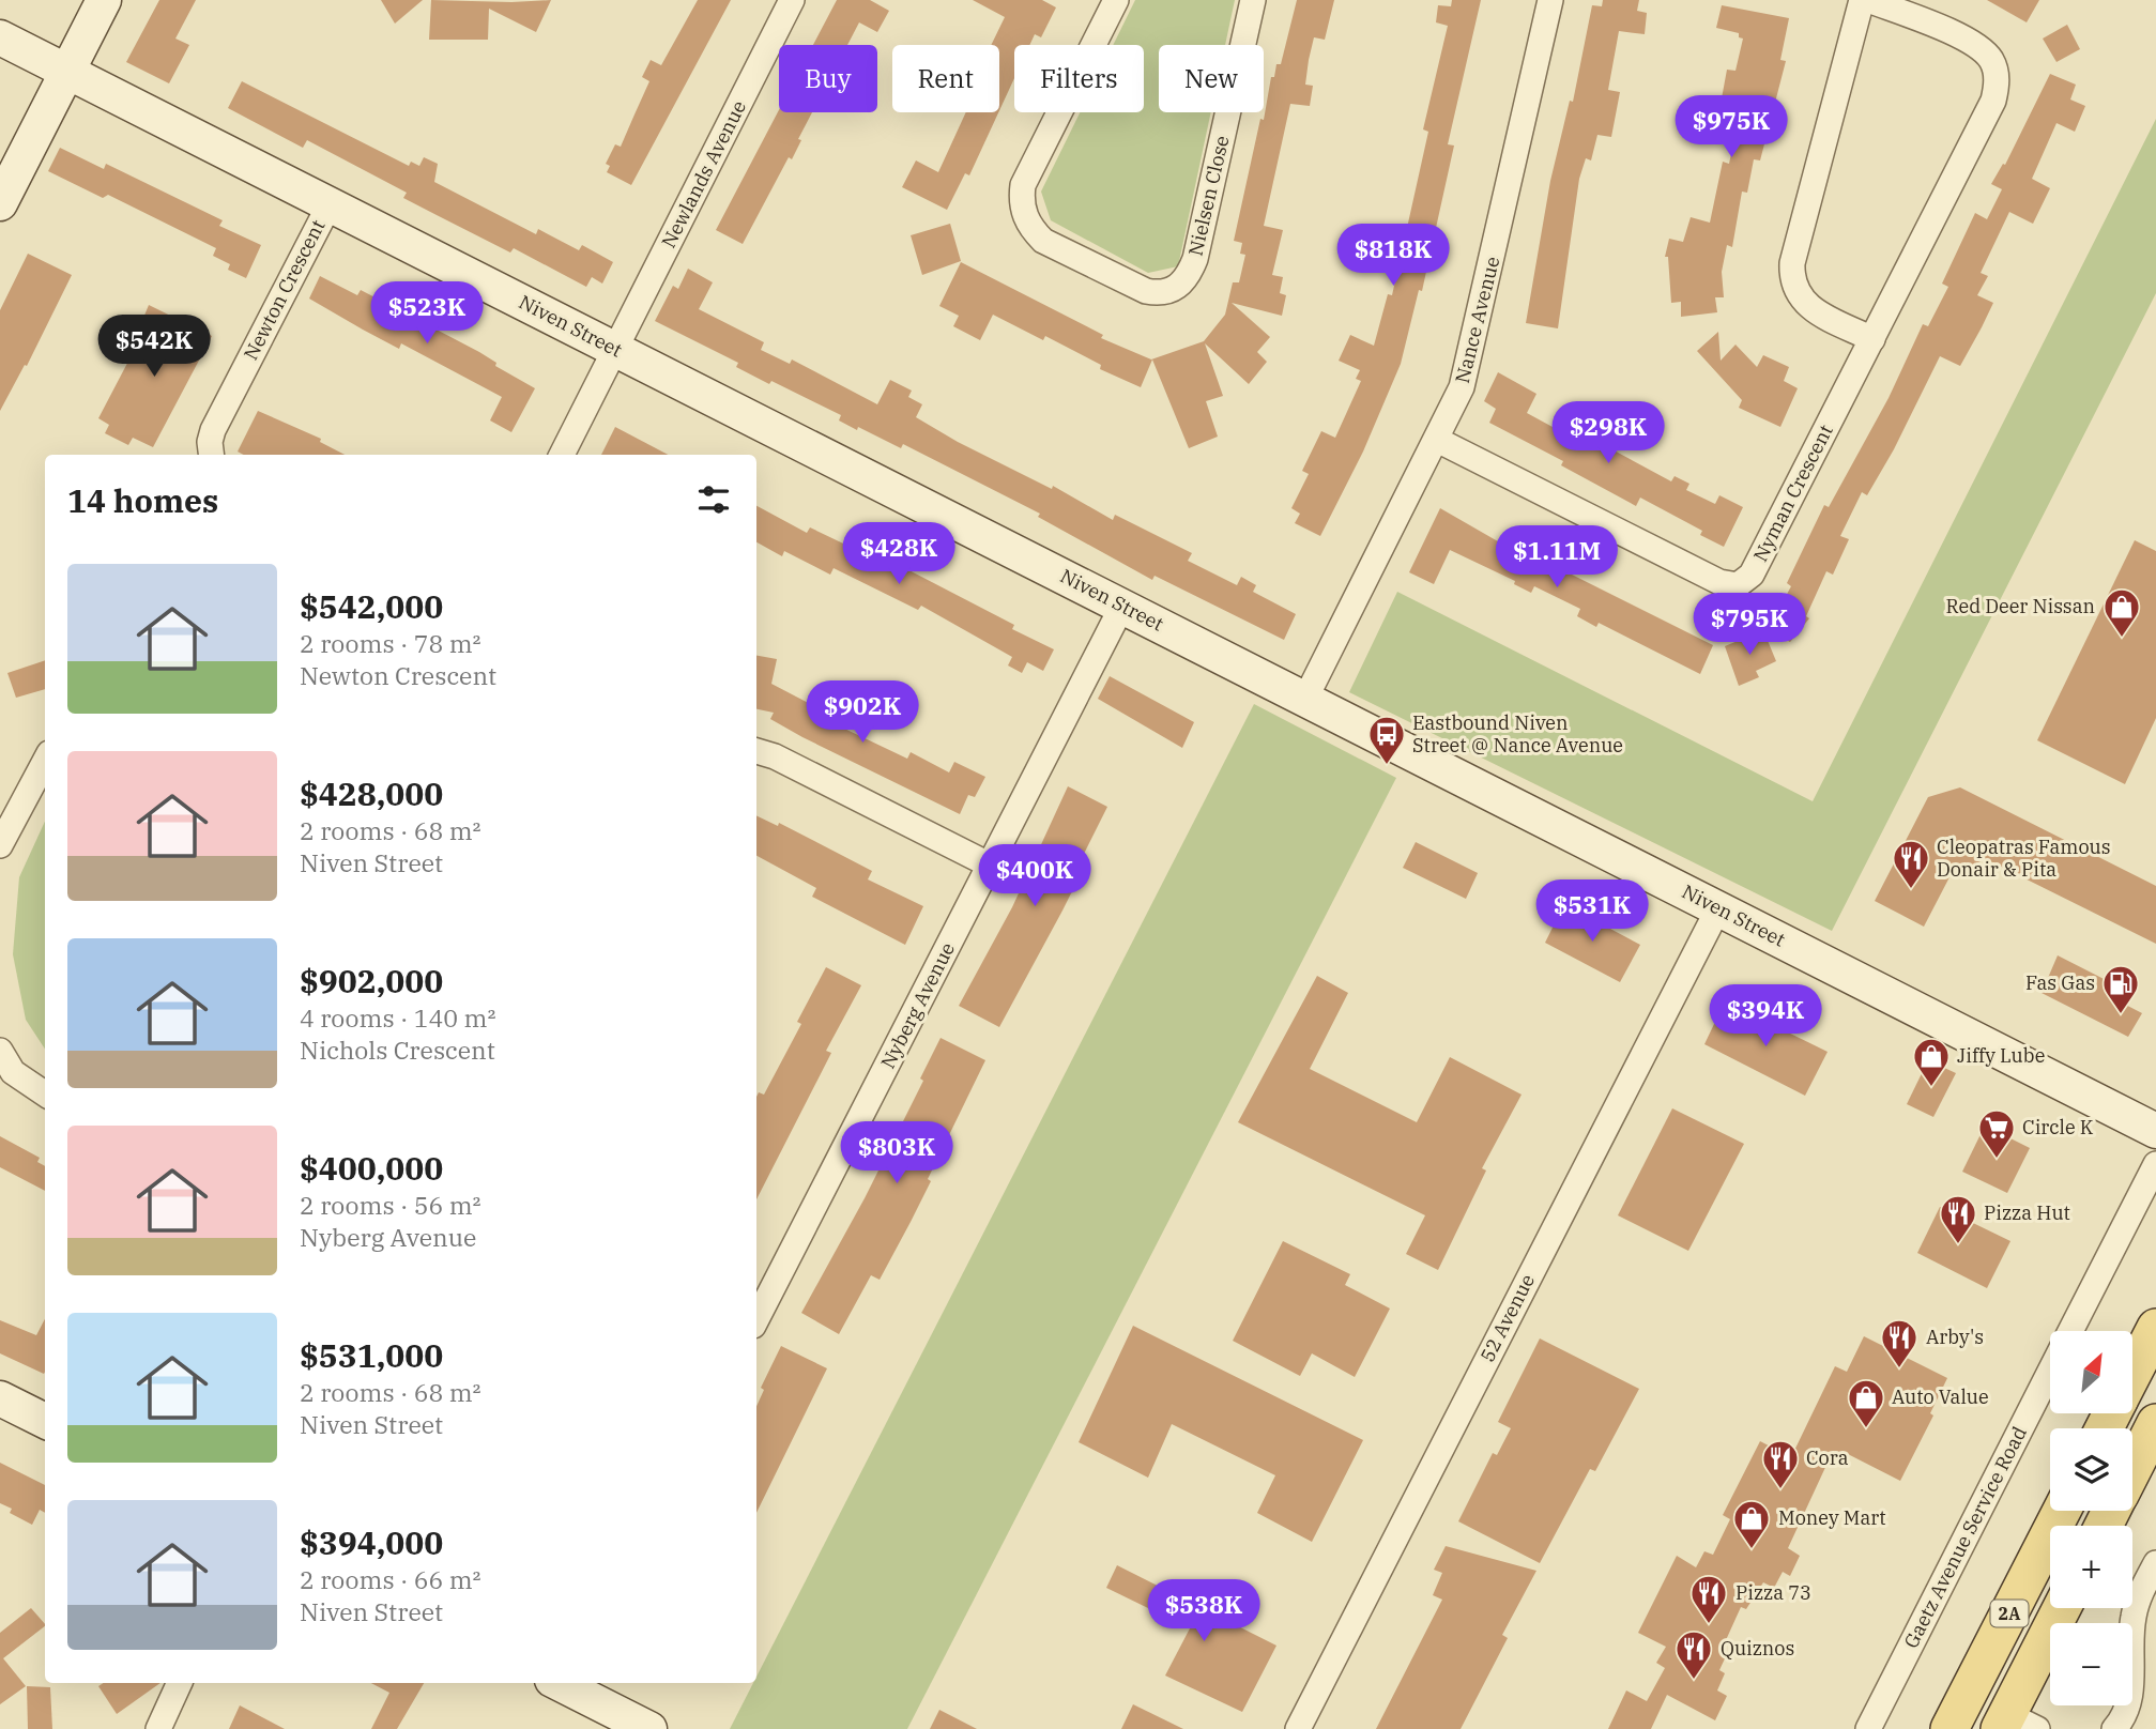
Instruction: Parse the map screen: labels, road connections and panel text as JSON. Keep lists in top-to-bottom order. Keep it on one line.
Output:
{"streets":{"main road":["2A"],"street":["Newlands Avenue","Nielsen Close","Newton Crescent","Nance Avenue","Niven Street","Nyman Crescent","Nyberg Avenue","52 Avenue","Gaetz Avenue Service Road"]},"crossings":[["Newlands Avenue","Niven Street"],["Newton Crescent","Niven Street"],["Nance Avenue","Niven Street"],["Nance Avenue","Nyman Crescent"],["Niven Street","Nyberg Avenue"],["Niven Street","52 Avenue"]],"places":{"shop":["Red Deer Nissan","Jiffy Lube","Auto Value","Money Mart"],"bus stop":["Eastbound Niven Street @ Nance Avenue"],"restaurant":["Cleopatras Famous Donair & Pita","Pizza Hut","Arby's","Cora","Pizza 73","Quiznos"],"fuel station":["Fas Gas"],"supermarket":["Circle K"]},"north":"top right","page":{"chip":["Buy","Rent","Filters","New"],"price":["$975K","$818K","$523K","$542K","$298K","$428K","$1.11M","$795K","$902K","$400K","$531K","$394K","$803K","$538K"],"heading":"14 homes","list":[{"name":"$542,000","note":"2 rooms · 78 m² · Newton Crescent"},{"name":"$428,000","note":"2 rooms · 68 m² · Niven Street"},{"name":"$902,000","note":"4 rooms · 140 m² · Nichols Crescent"},{"name":"$400,000","note":"2 rooms · 56 m² · Nyberg Avenue"},{"name":"$531,000","note":"2 rooms · 68 m² · Niven Street"},{"name":"$394,000","note":"2 rooms · 66 m² · Niven Street"}],"map_buttons":["+","−"]}}
